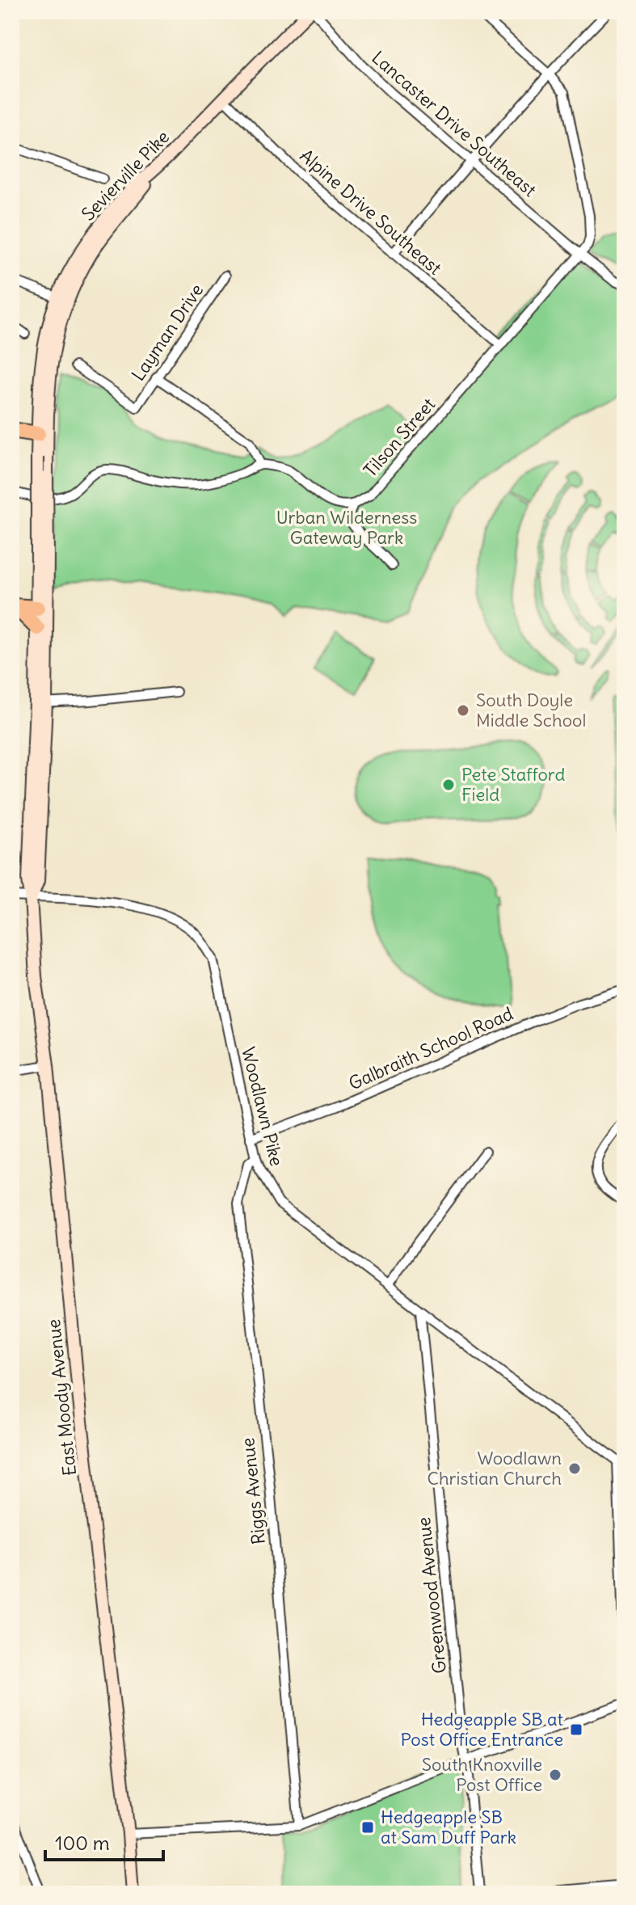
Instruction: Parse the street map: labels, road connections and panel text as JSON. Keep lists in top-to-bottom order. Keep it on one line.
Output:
{"streets":{"main road":["Sevierville Pike","East Moody Avenue"],"street":["Lancaster Drive Southeast","Alpine Drive Southeast","Layman Drive","Tilson Street","Galbraith School Road","Woodlawn Pike","Riggs Avenue","Greenwood Avenue"]},"crossings":[["Lancaster Drive Southeast","Sevierville Pike"],["Lancaster Drive Southeast","Tilson Street"],["Sevierville Pike","Alpine Drive Southeast"],["Sevierville Pike","Woodlawn Pike"],["Sevierville Pike","East Moody Avenue"],["Alpine Drive Southeast","Tilson Street"],["Galbraith School Road","Woodlawn Pike"],["Woodlawn Pike","East Moody Avenue"],["Woodlawn Pike","Riggs Avenue"],["Woodlawn Pike","Greenwood Avenue"]],"parks":["Urban Wilderness Gateway Park"],"places":{"other":["South Doyle Middle School","Pete Stafford Field","Woodlawn Christian Church","South Knoxville Post Office"],"transit":["Hedgeapple SB at Post Office Entrance","Hedgeapple SB at Sam Duff Park"]},"scale_bar":"100 m"}
